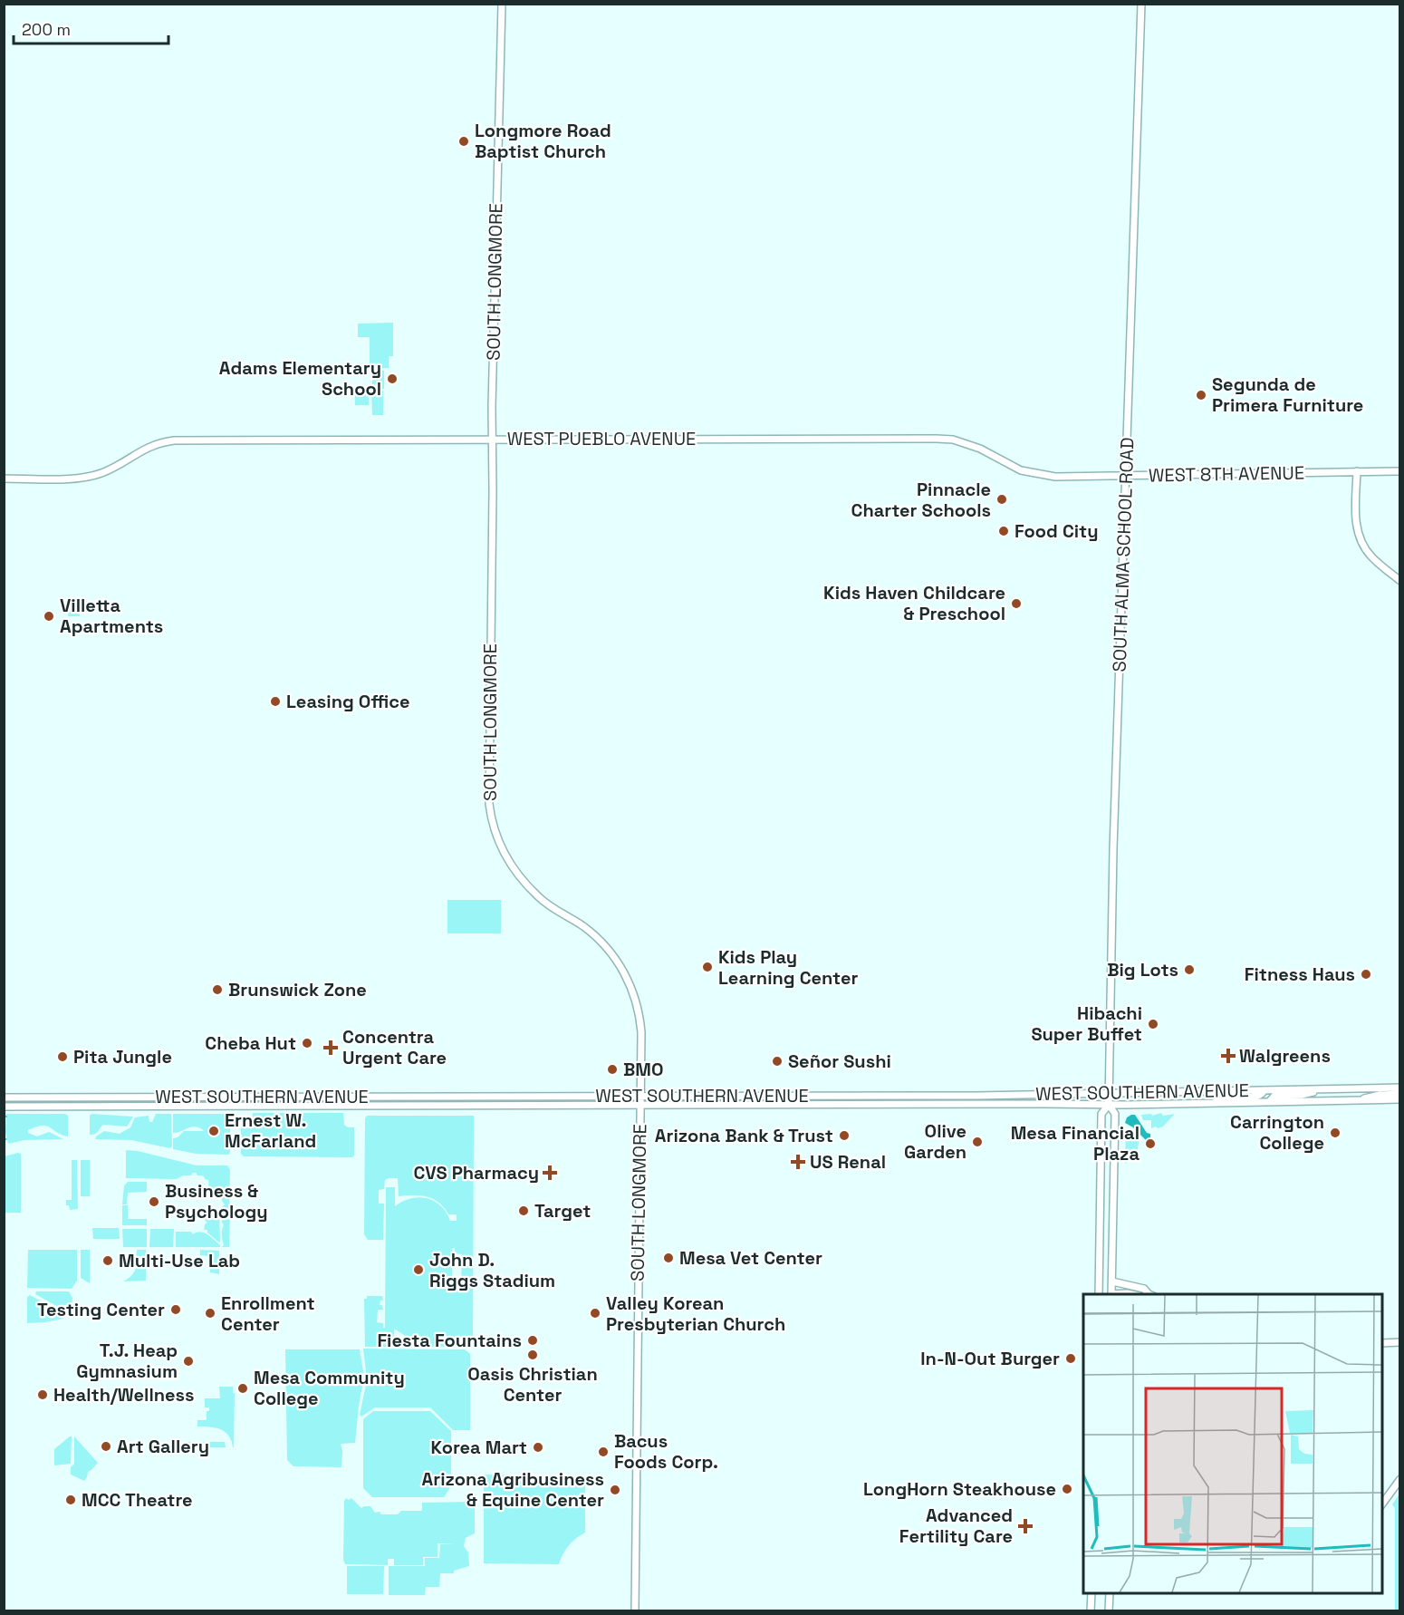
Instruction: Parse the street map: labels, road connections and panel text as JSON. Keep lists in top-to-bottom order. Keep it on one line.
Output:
{"streets":{"main road":["SOUTH LONGMORE","WEST PUEBLO AVENUE","WEST 8TH AVENUE","SOUTH ALMA SCHOOL ROAD","WEST SOUTHERN AVENUE"]},"crossings":[["SOUTH LONGMORE","WEST PUEBLO AVENUE"],["SOUTH LONGMORE","WEST SOUTHERN AVENUE"],["WEST PUEBLO AVENUE","WEST 8TH AVENUE"],["WEST 8TH AVENUE","SOUTH ALMA SCHOOL ROAD"],["SOUTH ALMA SCHOOL ROAD","WEST SOUTHERN AVENUE"]],"places":{"other":["Longmore Road Baptist Church","Adams Elementary School","Segunda de Primera Furniture","Pinnacle Charter Schools","Food City","Kids Haven Childcare & Preschool","Villetta Apartments","Leasing Office","Kids Play Learning Center","Big Lots","Fitness Haus","Brunswick Zone","Hibachi Super Buffet","Cheba Hut","Pita Jungle","Señor Sushi","BMO","Ernest W. McFarland","Carrington College","Arizona Bank & Trust","Olive Garden","Mesa Financial Plaza","Business & Psychology","Target","Mesa Vet Center","Multi-Use Lab","John D. Riggs Stadium","Testing Center","Enrollment Center","Valley Korean Presbyterian Church","Fiesta Fountains","Oasis Christian Center","In-N-Out Burger","T.J. Heap Gymnasium","Mesa Community College","Health/Wellness","Art Gallery","Korea Mart","Bacus Foods Corp.","LongHorn Steakhouse","Arizona Agribusiness & Equine Center","MCC Theatre"],"health":["Concentra Urgent Care","Walgreens","US Renal","CVS Pharmacy","Advanced Fertility Care"]},"scale_bar":"200 m"}
